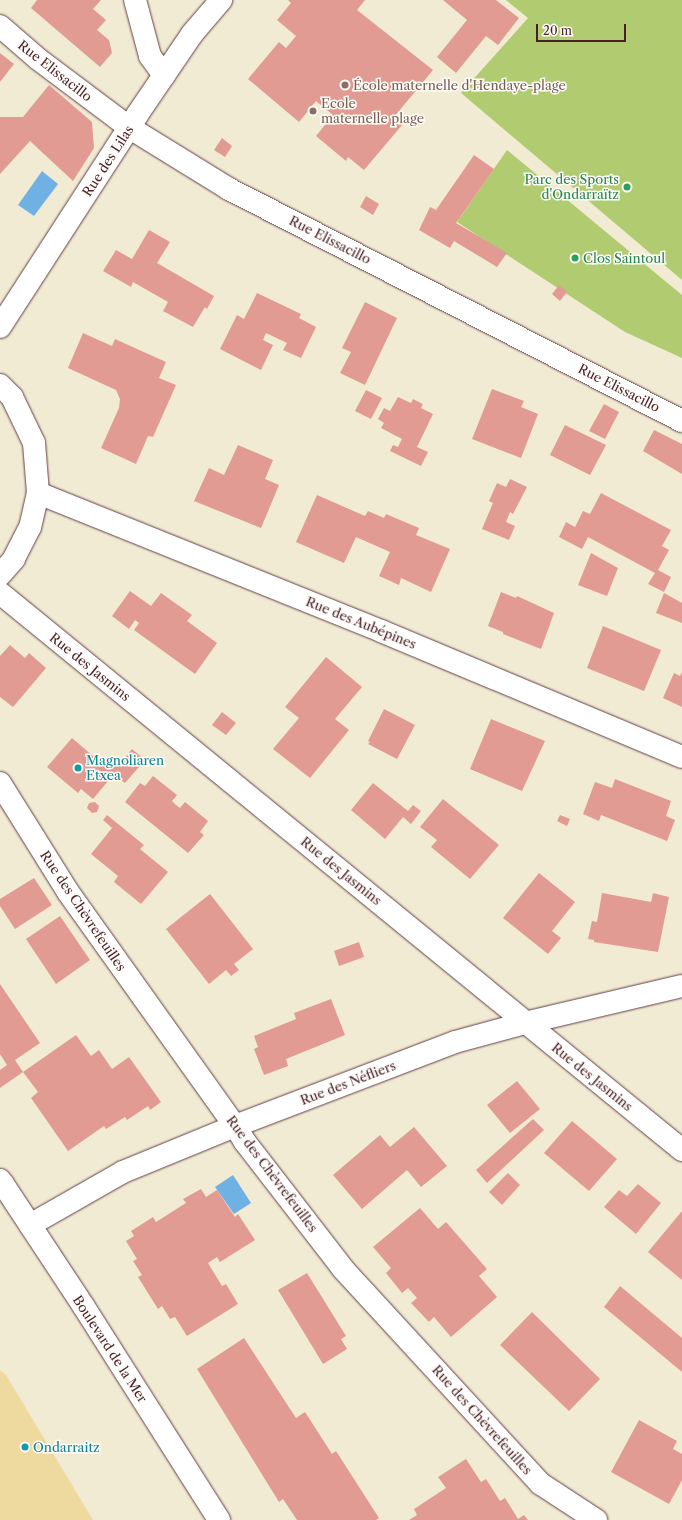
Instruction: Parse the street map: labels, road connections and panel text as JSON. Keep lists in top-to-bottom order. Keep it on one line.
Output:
{"streets":{"street":["Rue Elissacillo","Rue des Lilas","Rue des Aubépines","Rue des Jasmins","Rue des Chèvrefeuilles","Rue des Néfliers","Boulevard de la Mer"]},"crossings":[["Rue Elissacillo","Rue des Lilas"],["Rue des Jasmins","Rue des Néfliers"],["Rue des Chèvrefeuilles","Rue des Néfliers"],["Rue des Néfliers","Boulevard de la Mer"]],"places":["École maternelle d'Hendaye-plage","Ecole maternelle plage","Parc des Sports d'Ondarraïtz","Clos Saintoul","Magnoliaren Etxea","Ondarraitz"],"scale_bar":"20 m"}
